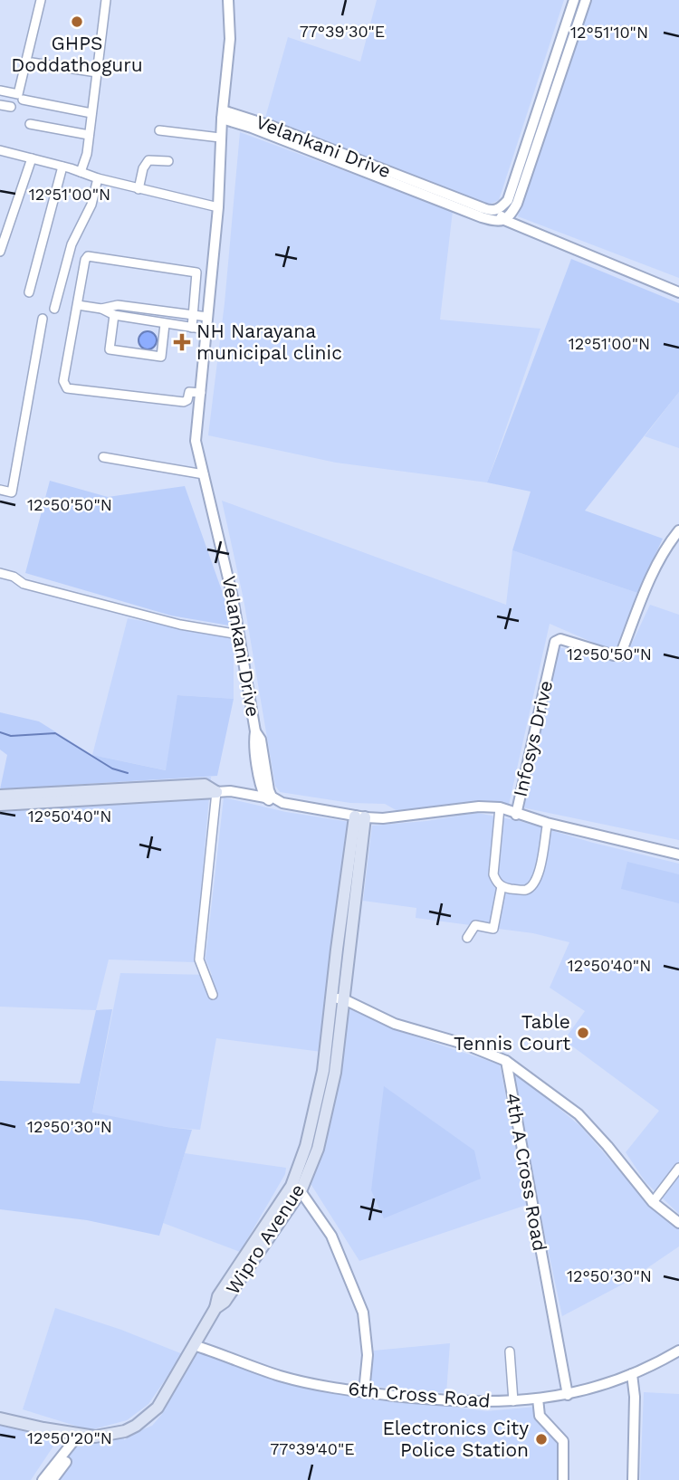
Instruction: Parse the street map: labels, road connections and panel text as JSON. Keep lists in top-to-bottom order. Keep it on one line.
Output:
{"streets":{"main road":["Wipro Avenue"],"street":["Velankani Drive","Infosys Drive","4th A Cross Road","6th Cross Road"]},"crossings":[["4th A Cross Road","6th Cross Road"],["Wipro Avenue","6th Cross Road"]],"places":{"other":["GHPS Doddathoguru","Table Tennis Court","Electronics City Police Station"],"health":["NH Narayana municipal clinic"]},"coordinates":["77°39'30\"E","12°51'10\"N","12°51'00\"N","12°50'50\"N","12°50'40\"N","12°50'30\"N","12°50'20\"N","77°39'40\"E"]}
